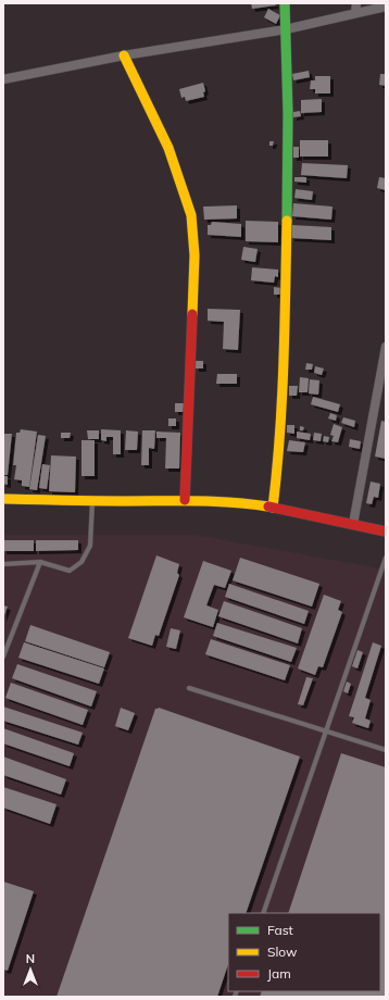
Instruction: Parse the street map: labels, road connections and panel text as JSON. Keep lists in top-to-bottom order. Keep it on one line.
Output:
{"legend":["Fast","Slow","Jam"],"north":"top"}
